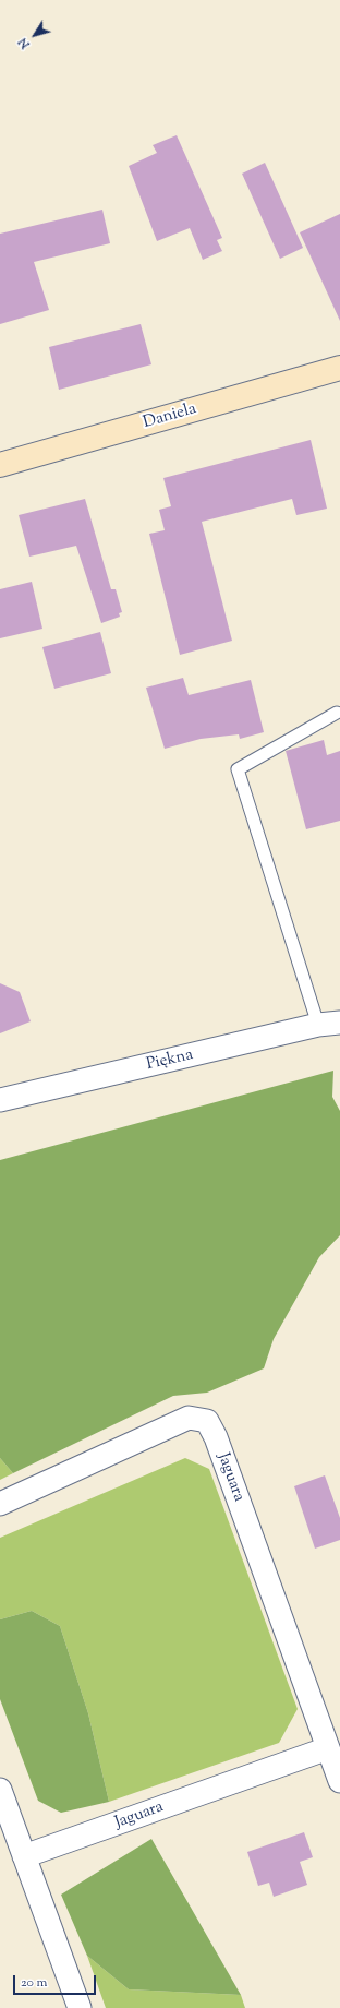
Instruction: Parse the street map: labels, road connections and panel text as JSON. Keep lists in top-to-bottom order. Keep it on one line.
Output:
{"streets":{"street":["Daniela","Piękna","Jaguara"]},"scale_bar":"20 m","north":"bottom left"}
